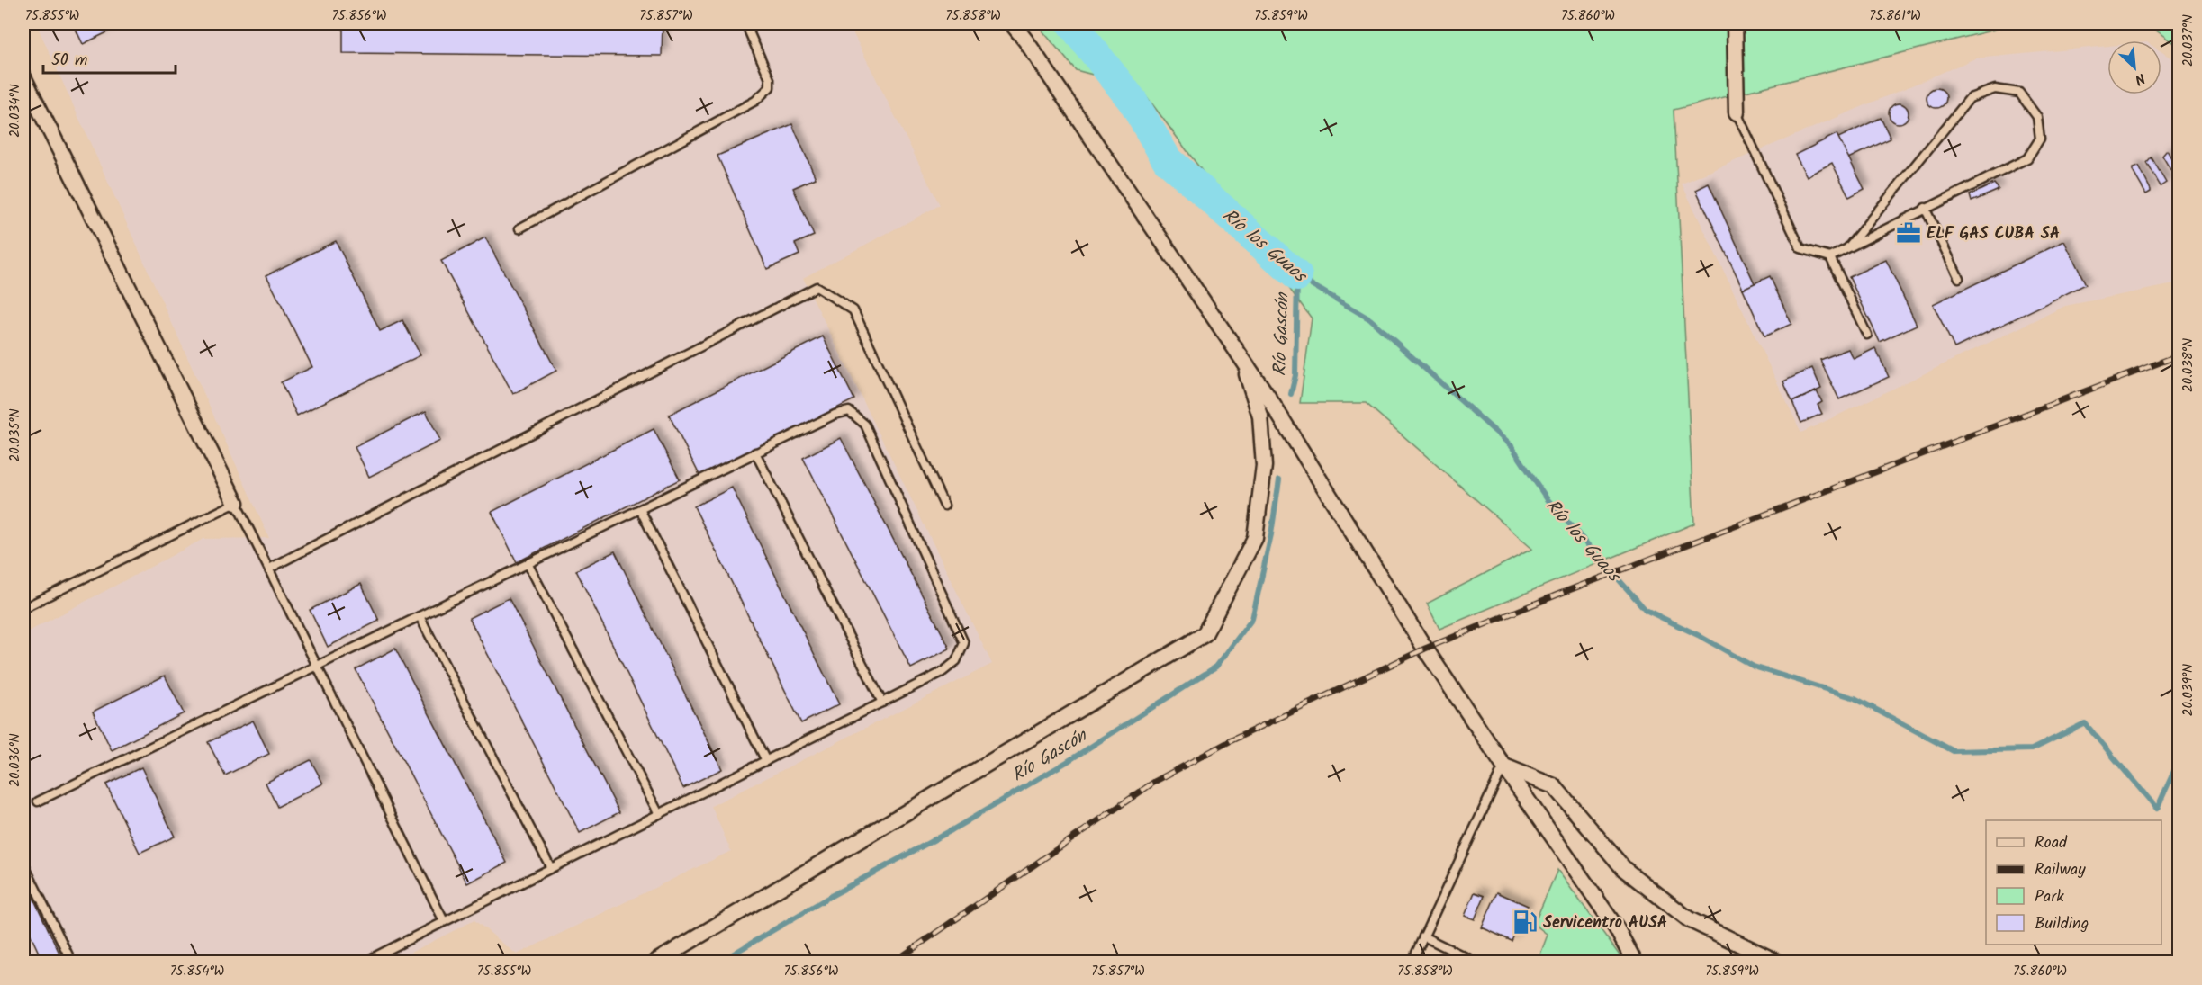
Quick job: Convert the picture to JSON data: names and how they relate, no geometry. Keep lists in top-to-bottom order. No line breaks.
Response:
{"water":["Río los Guaos","Río Gascón"],"places":{"office":["ELF GAS CUBA SA"],"fuel station":["Servicentro AUSA"]},"legend":["Road","Railway","Park","Building"],"scale_bar":"50 m","north":"bottom right","coordinates":["75.855°W","75.856°W","75.857°W","75.858°W","75.859°W","75.860°W","75.861°W","20.037°N","20.034°N","20.038°N","20.035°N","20.039°N","20.036°N","75.854°W"]}
